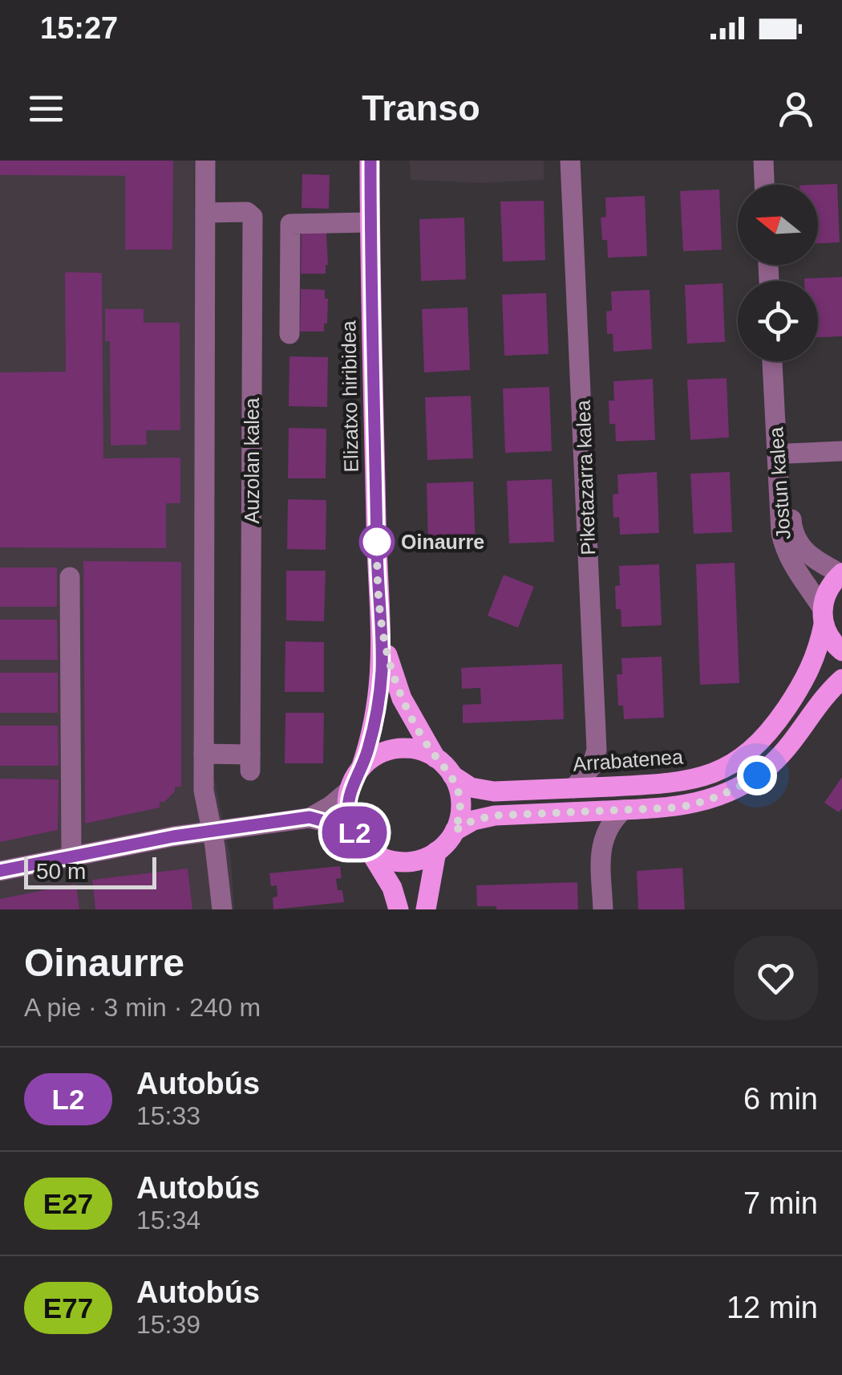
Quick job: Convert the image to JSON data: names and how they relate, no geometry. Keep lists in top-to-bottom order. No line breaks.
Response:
{"streets":{"main road":["Elizatxo hiribidea","Arrabatenea"],"street":["Auzolan kalea","Piketazarra kalea","Jostun kalea"]},"crossings":[["Elizatxo hiribidea","Arrabatenea"],["Piketazarra kalea","Arrabatenea"],["Jostun kalea","Arrabatenea"]],"places":["Oinaurre"],"lines":["bus line L2"],"scale_bar":"50 m","north":"left","page":{"status":"15:27","header":"Transo","on_map":"L2","scale":"50 m","heading":["Oinaurre","A pie · 3 min · 240 m"],"list":[{"mark":"L2","name":"Autobús","note":"15:33","value":"6 min"},{"mark":"E27","name":"Autobús","note":"15:34","value":"7 min"},{"mark":"E77","name":"Autobús","note":"15:39","value":"12 min"}]}}
